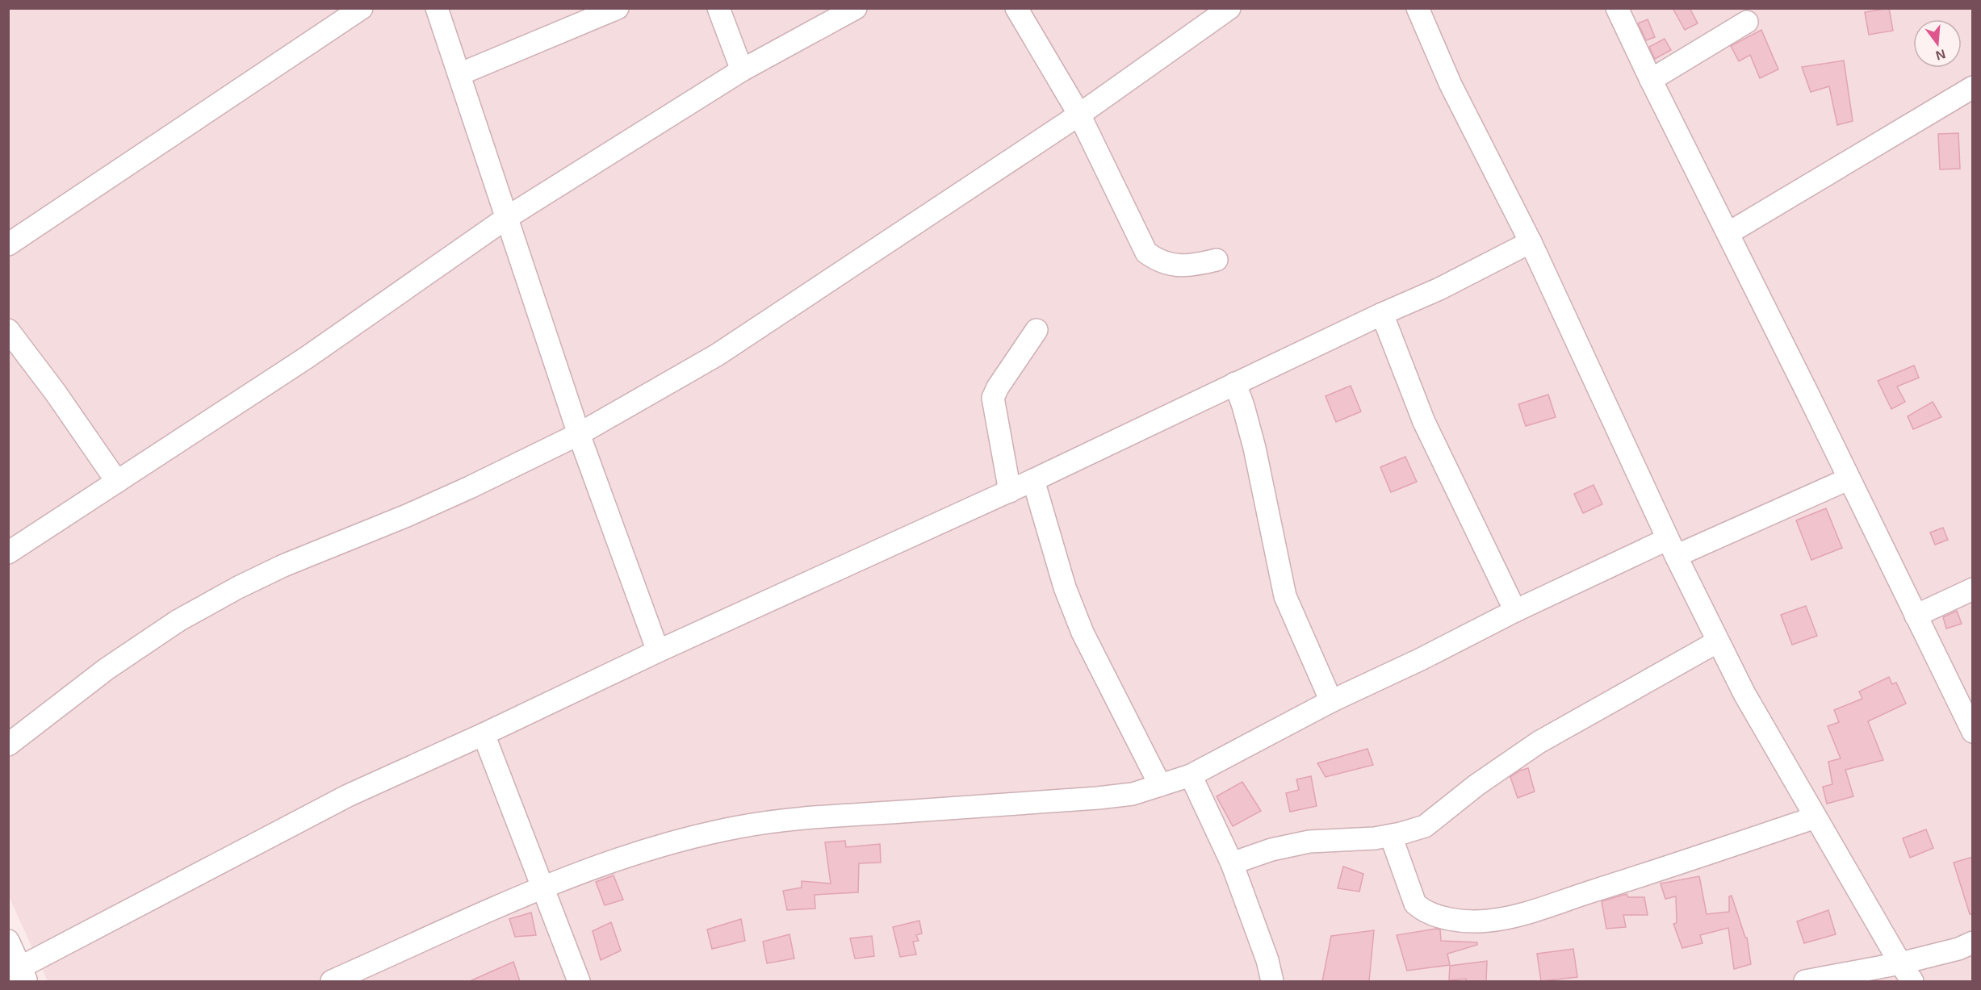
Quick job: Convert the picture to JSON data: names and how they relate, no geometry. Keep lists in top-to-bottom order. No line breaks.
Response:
{"north":"bottom"}
